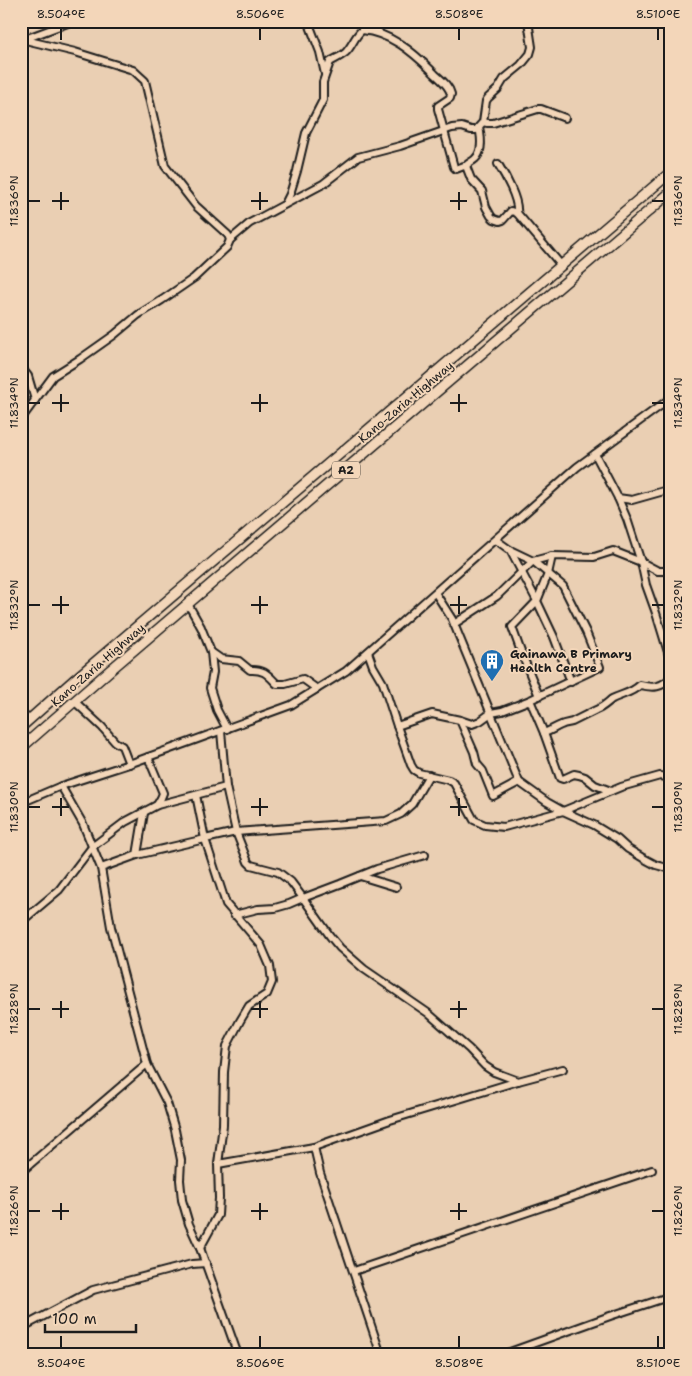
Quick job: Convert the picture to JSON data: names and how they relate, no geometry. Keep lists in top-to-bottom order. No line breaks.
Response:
{"streets":{"highway":["Kano-Zaria Highway","A2"]},"places":{"building":["Gainawa B Primary Health Centre"]},"scale_bar":"100 m","coordinates":["8.504°E","8.506°E","8.508°E","8.510°E","11.836°N","11.834°N","11.832°N","11.830°N","11.828°N","11.826°N"]}
